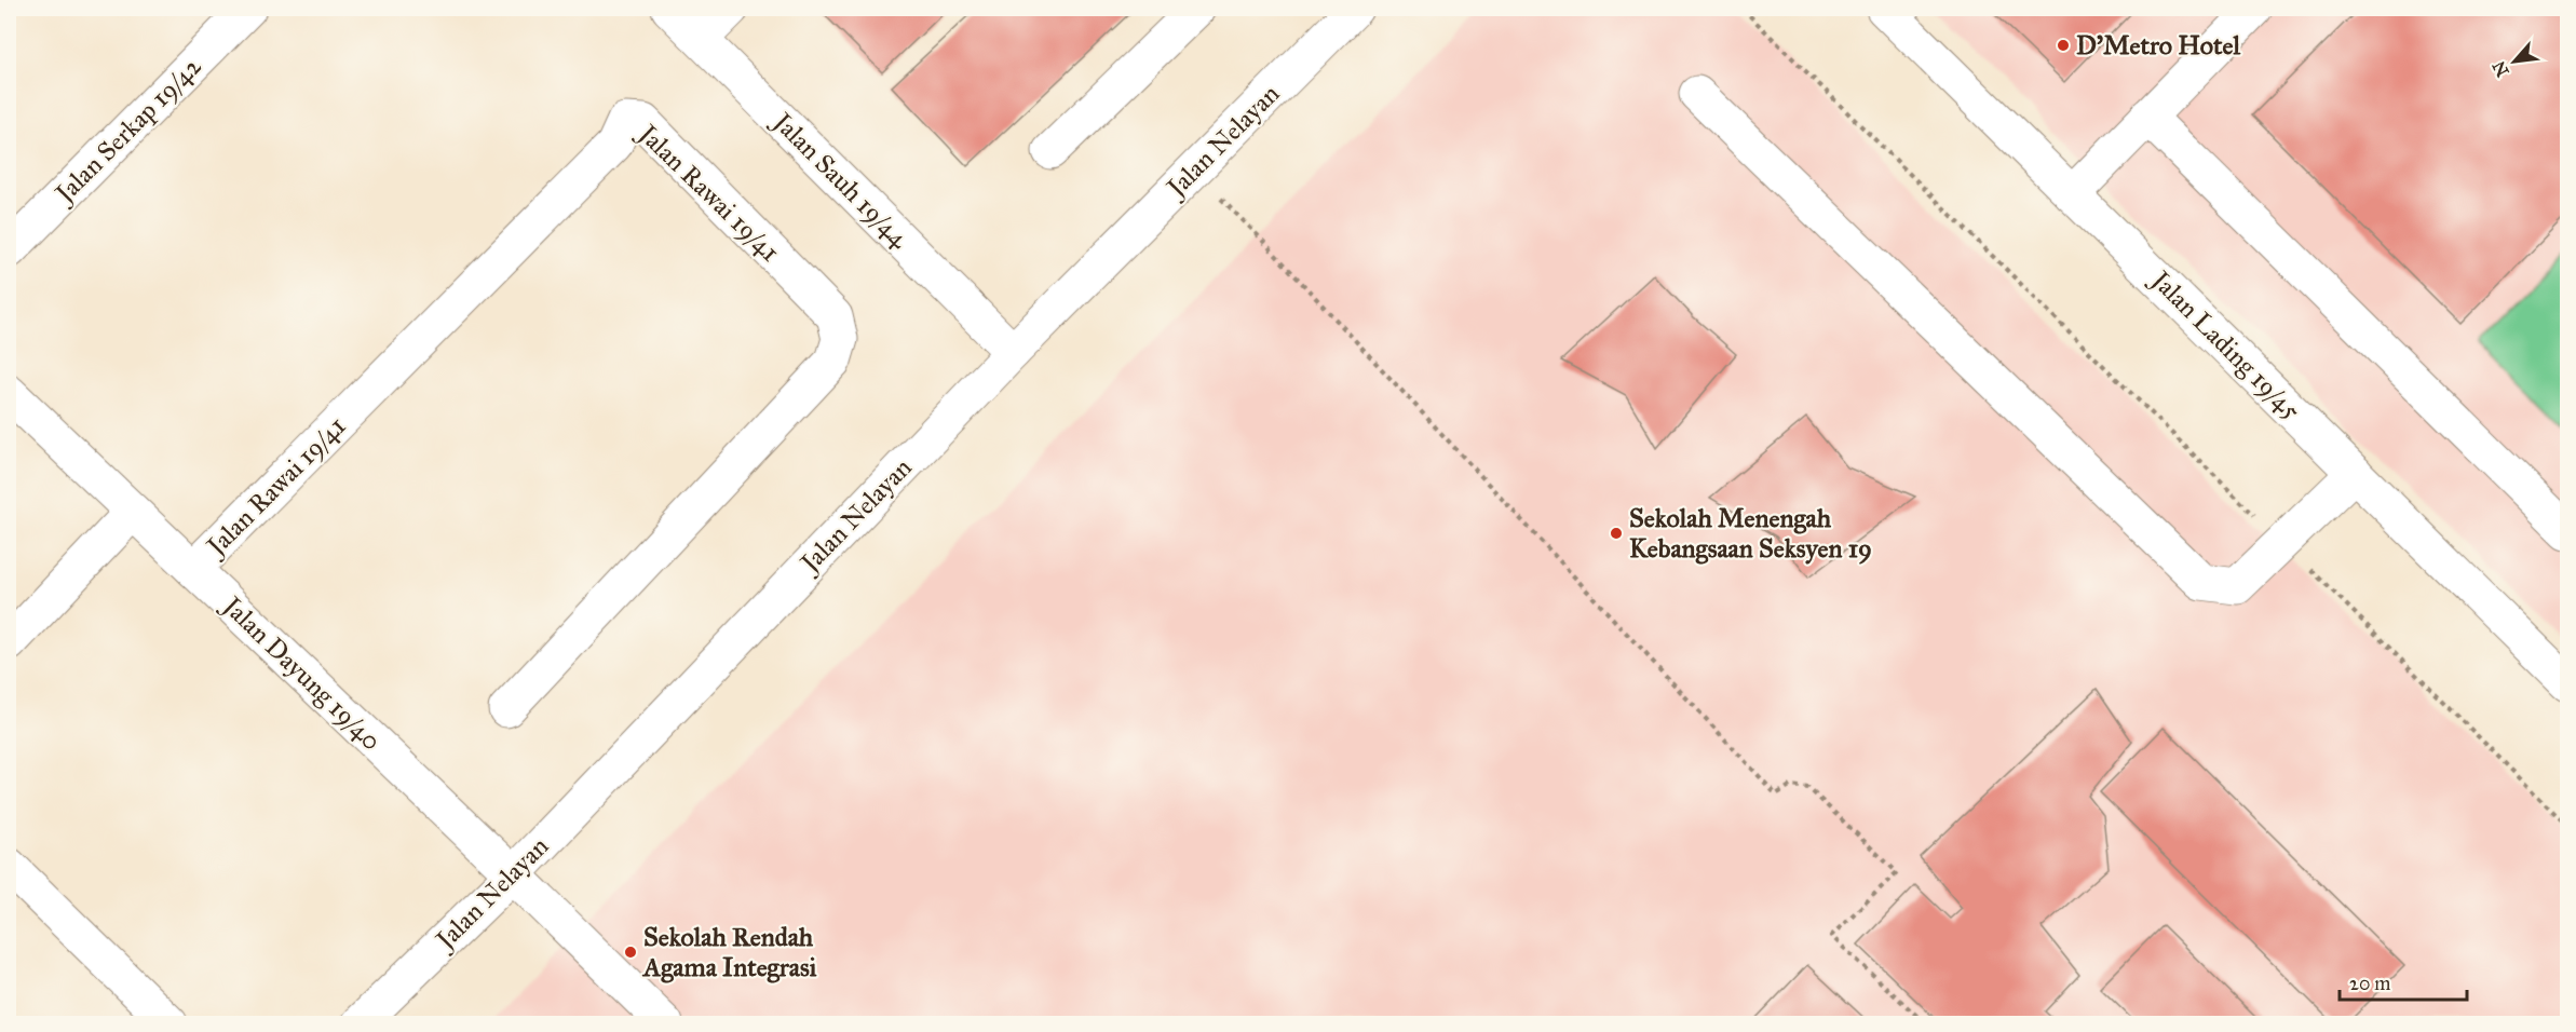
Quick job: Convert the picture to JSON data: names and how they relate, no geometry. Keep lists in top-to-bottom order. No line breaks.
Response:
{"streets":{"street":["Jalan Serkap 19/42","Jalan Nelayan","Jalan Sauh 19/44","Jalan Rawai 19/41","Jalan Lading 19/45","Jalan Dayung 19/40"]},"crossings":[["Jalan Nelayan","Jalan Sauh 19/44"],["Jalan Nelayan","Jalan Dayung 19/40"],["Jalan Rawai 19/41","Jalan Dayung 19/40"]],"places":["D'Metro Hotel","Sekolah Menengah Kebangsaan Seksyen 19","Sekolah Rendah Agama Integrasi"],"scale_bar":"20 m","north":"bottom left"}
